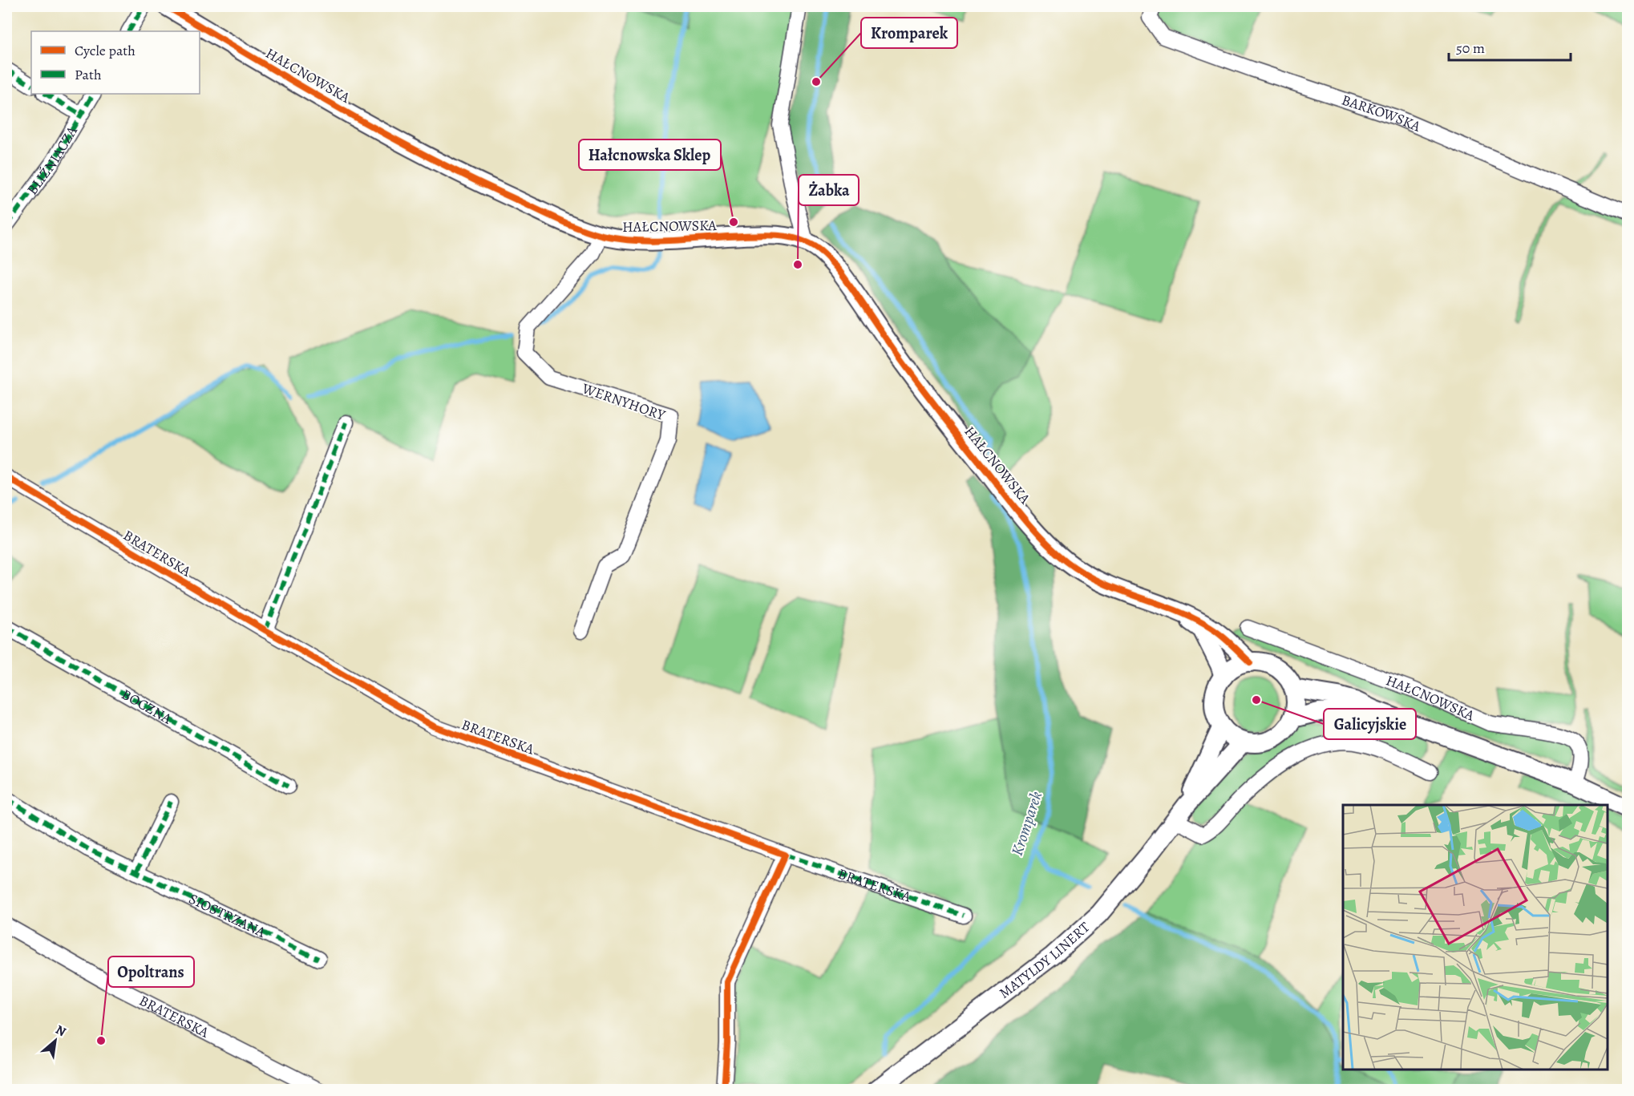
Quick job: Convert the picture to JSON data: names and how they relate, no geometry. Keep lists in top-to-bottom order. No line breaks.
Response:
{"streets":{"street":["HAŁCNOWSKA","BARKOWSKA","BLIŹNIACZA","WERNYHORY","BRATERSKA","BOCZNA","SIOSTRZANA","MATYLDY LINERT"]},"crossings":[["HAŁCNOWSKA","WERNYHORY"],["HAŁCNOWSKA","MATYLDY LINERT"]],"water":["Kromparek"],"places":["Kromparek","Hałcnowska Sklep","Żabka","Galicyjskie","Opoltrans"],"legend":["Cycle path","Path"],"scale_bar":"50 m","north":"top right"}
